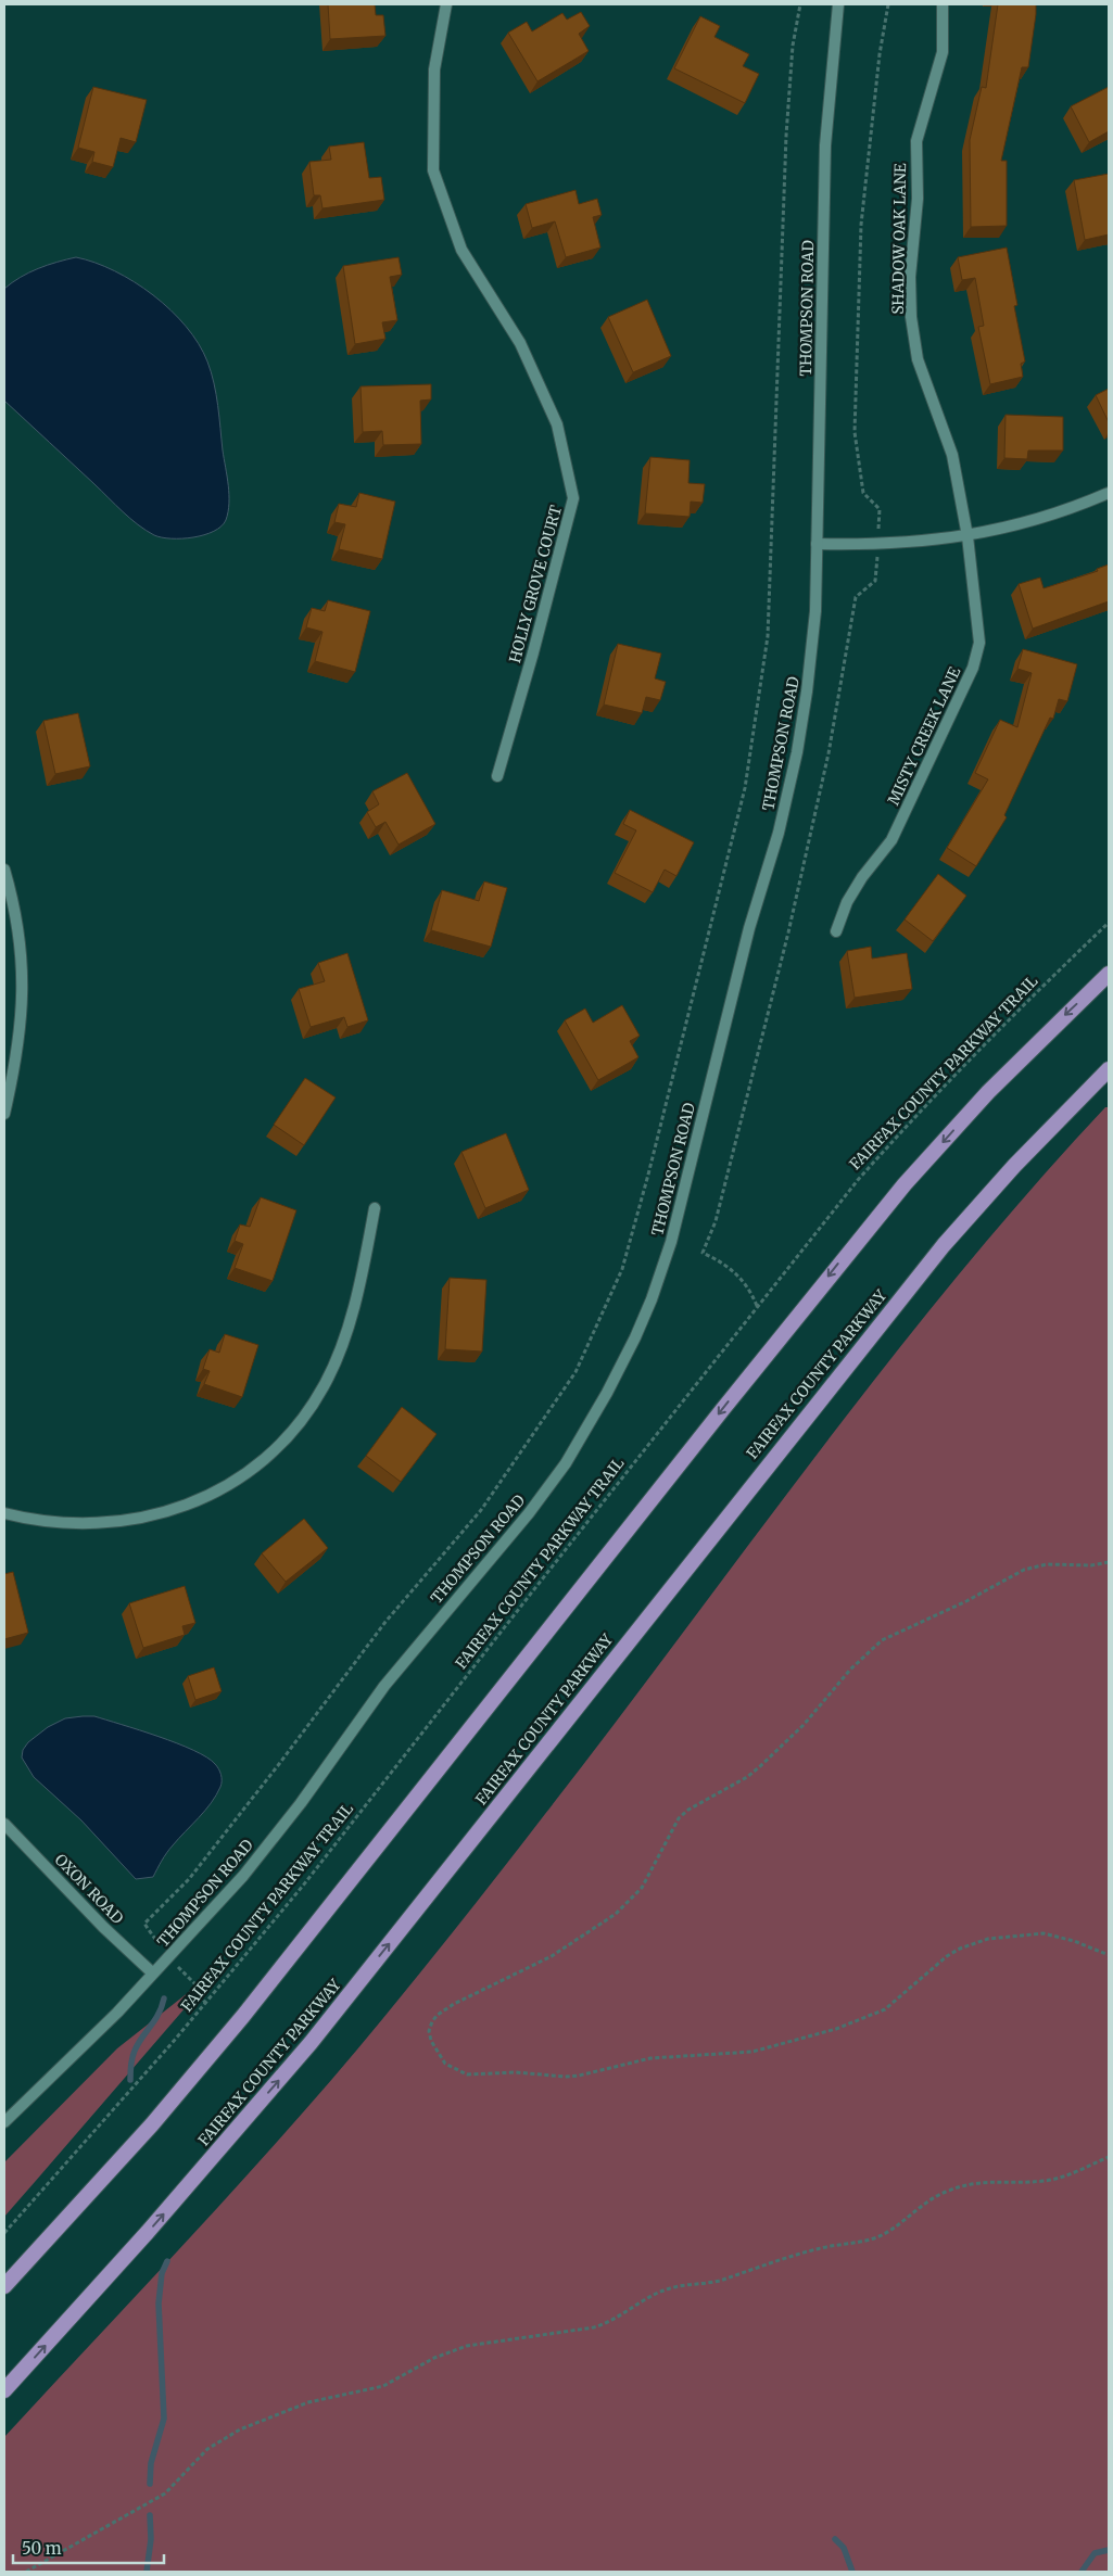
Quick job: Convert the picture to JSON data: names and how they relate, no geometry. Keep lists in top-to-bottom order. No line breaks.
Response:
{"streets":{"highway":["FAIRFAX COUNTY PARKWAY"],"street":["SHADOW OAK LANE","THOMPSON ROAD","HOLLY GROVE COURT","MISTY CREEK LANE","OXON ROAD"],"path":["FAIRFAX COUNTY PARKWAY TRAIL"]},"crossings":[["SHADOW OAK LANE","MISTY CREEK LANE"],["THOMPSON ROAD","OXON ROAD"]],"scale_bar":"50 m"}
